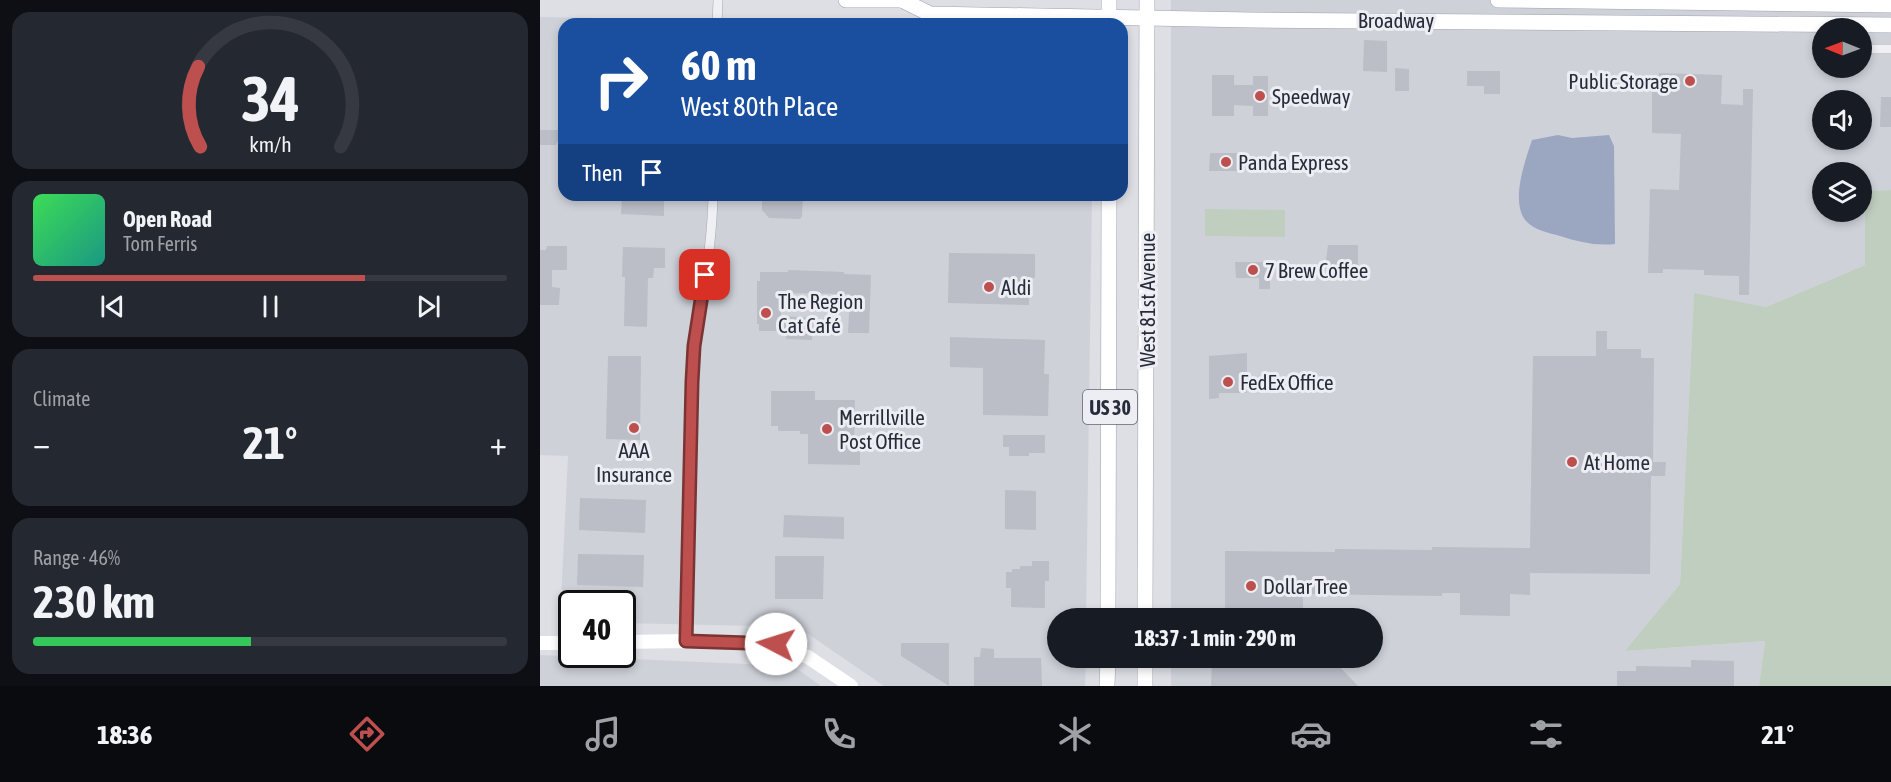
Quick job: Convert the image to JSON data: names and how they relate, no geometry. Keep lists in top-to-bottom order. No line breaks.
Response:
{"streets":{"main road":["Broadway","West 81st Avenue","US 30"]},"crossings":[["Broadway","West 81st Avenue"],["Broadway","US 30"],["West 81st Avenue","US 30"]],"places":["Public Storage","Speedway","Panda Express","7 Brew Coffee","Aldi","The Region Cat Café","FedEx Office","AAA Insurance","Merrillville Post Office","At Home","Dollar Tree"],"north":"left","page":{"turn":["60 m","West 80th Place"],"then":"Then","song":["Open Road","Tom Ferris"],"tile":["Climate",["Range · 46%","230 km"]],"heat":["−","21°","+"],"limit":"40","trip":"18:37 · 1 min · 290 m","tabs":["18:36","21°"],"gauge":["34","km/h"]}}
